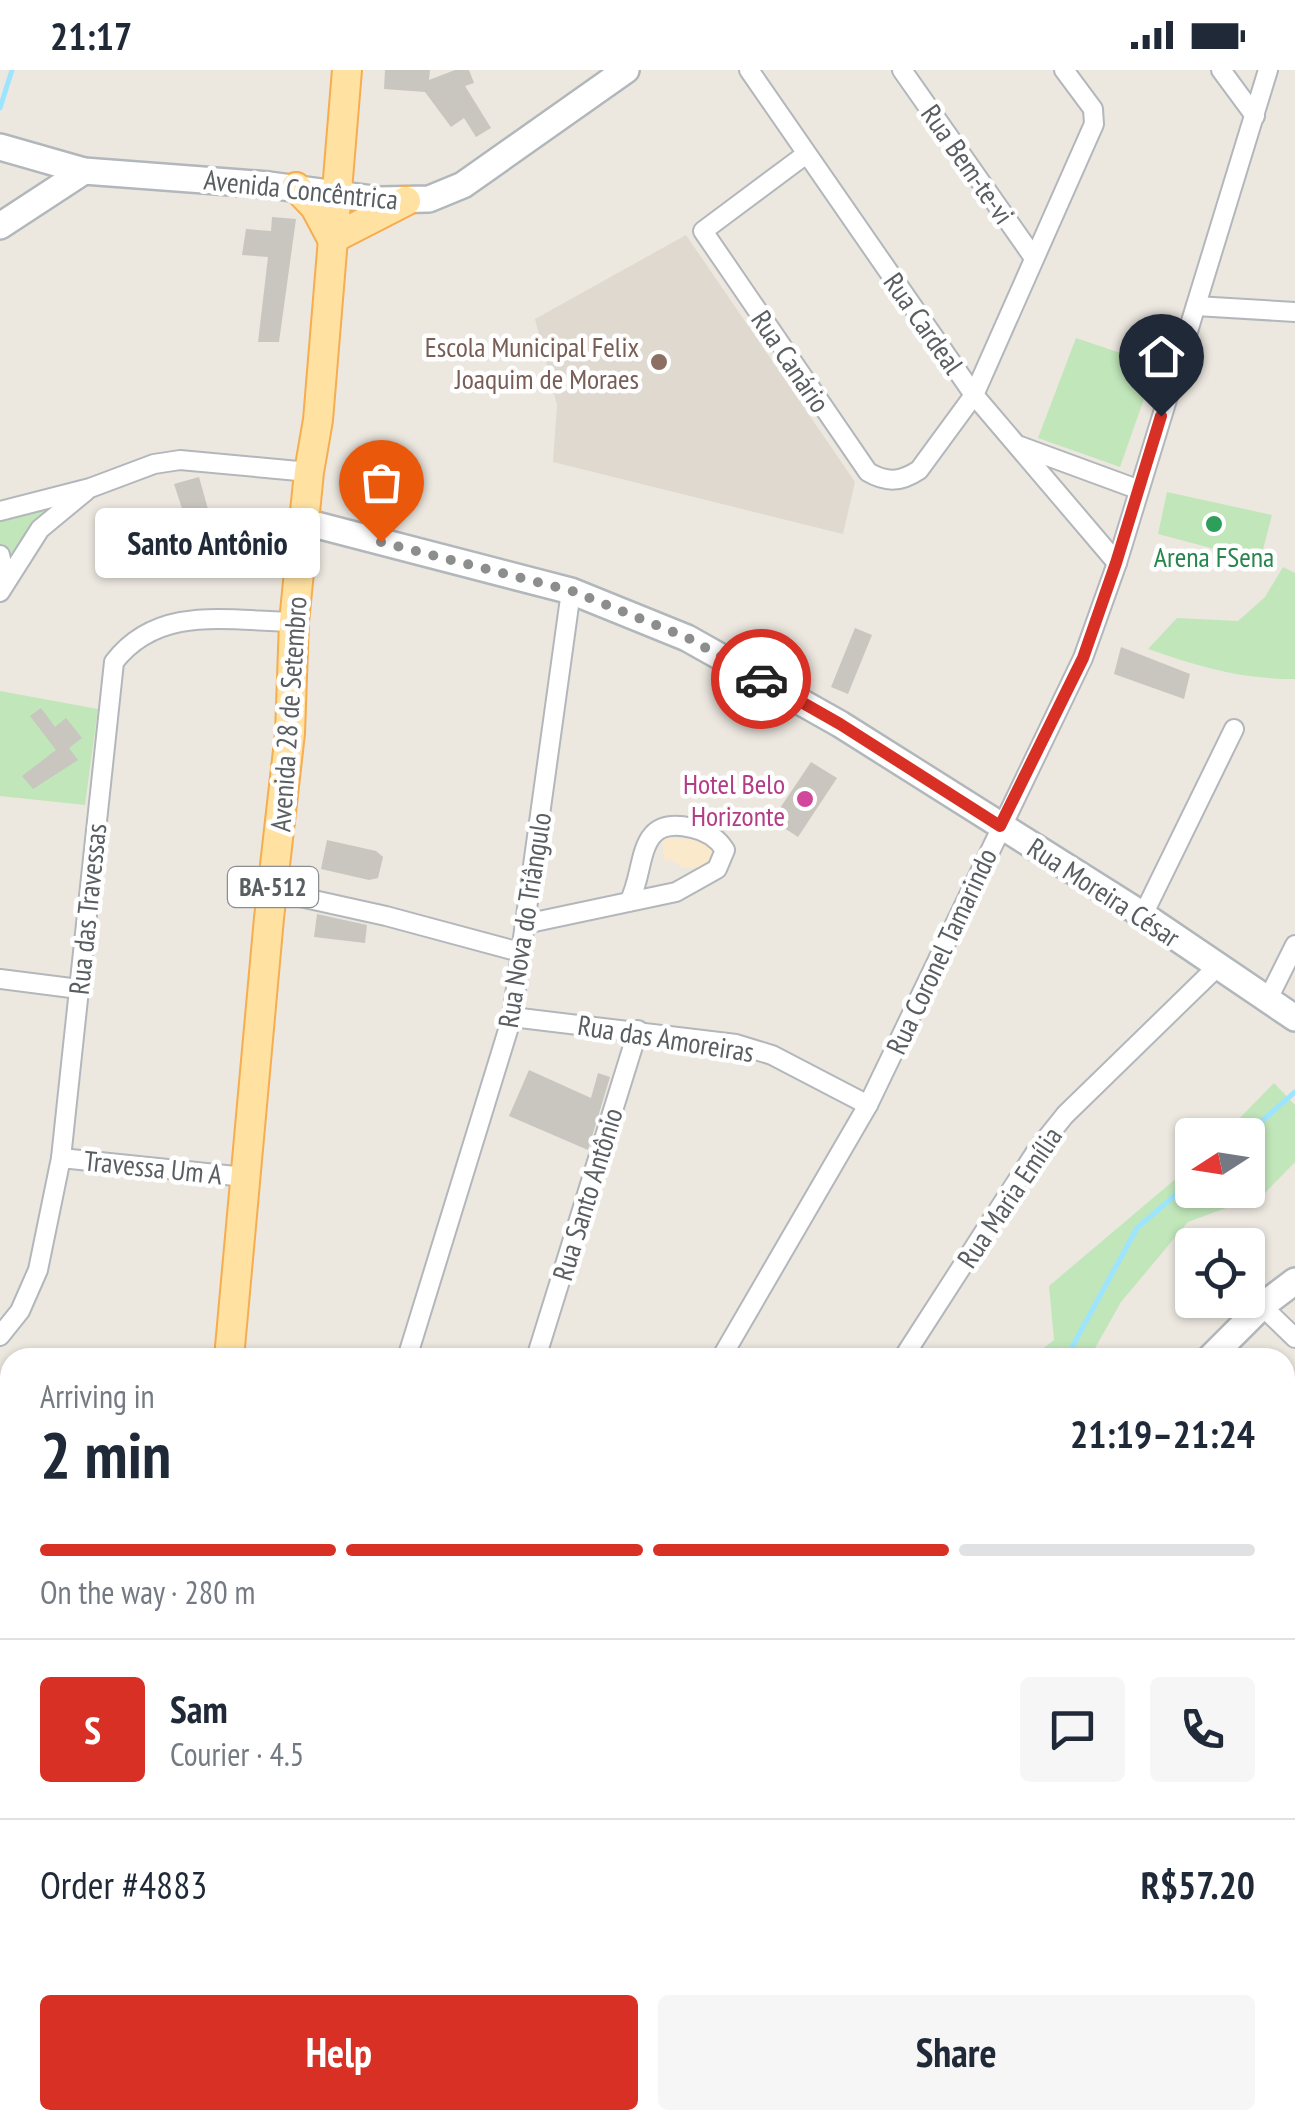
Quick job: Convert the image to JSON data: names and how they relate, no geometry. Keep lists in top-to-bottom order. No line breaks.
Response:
{"streets":{"main road":["Avenida 28 de Setembro","BA-512"],"street":["Rua Bem-te-vi","Avenida Concêntrica","Rua Cardeal","Rua Canário","Rua Moreira César","Rua das Travessas","Rua Nova do Triângulo","Rua Coronel Tamarindo","Rua das Amoreiras","Travessa Um A","Rua Santo Antônio","Rua Maria Emília"]},"crossings":[["Avenida Concêntrica","Avenida 28 de Setembro"],["Rua Cardeal","Rua Canário"],["Rua Cardeal","Rua Coronel Tamarindo"],["Avenida 28 de Setembro","Rua Moreira César"],["Avenida 28 de Setembro","Rua das Travessas"],["Avenida 28 de Setembro","Travessa Um A"],["Rua Moreira César","Rua Nova do Triângulo"],["Rua Moreira César","Rua Coronel Tamarindo"],["Rua Moreira César","Rua Maria Emília"],["Rua das Travessas","Travessa Um A"],["Rua Nova do Triângulo","Rua das Amoreiras"],["Rua Coronel Tamarindo","Rua das Amoreiras"],["Rua das Amoreiras","Rua Santo Antônio"]],"places":["Escola Municipal Felix Joaquim de Moraes","Arena FSena","Santo Antônio","Hotel Belo Horizonte"],"north":"left","page":{"status":"21:17","bubble":"Santo Antônio","heading":["2 min","Arriving in","21:19–21:24"],"panel":["Sam","Courier · 4.5","Order #4883","R$57.20"],"bar":"On the way · 280 m","round":"S","buttons":["Help","Share"]}}
